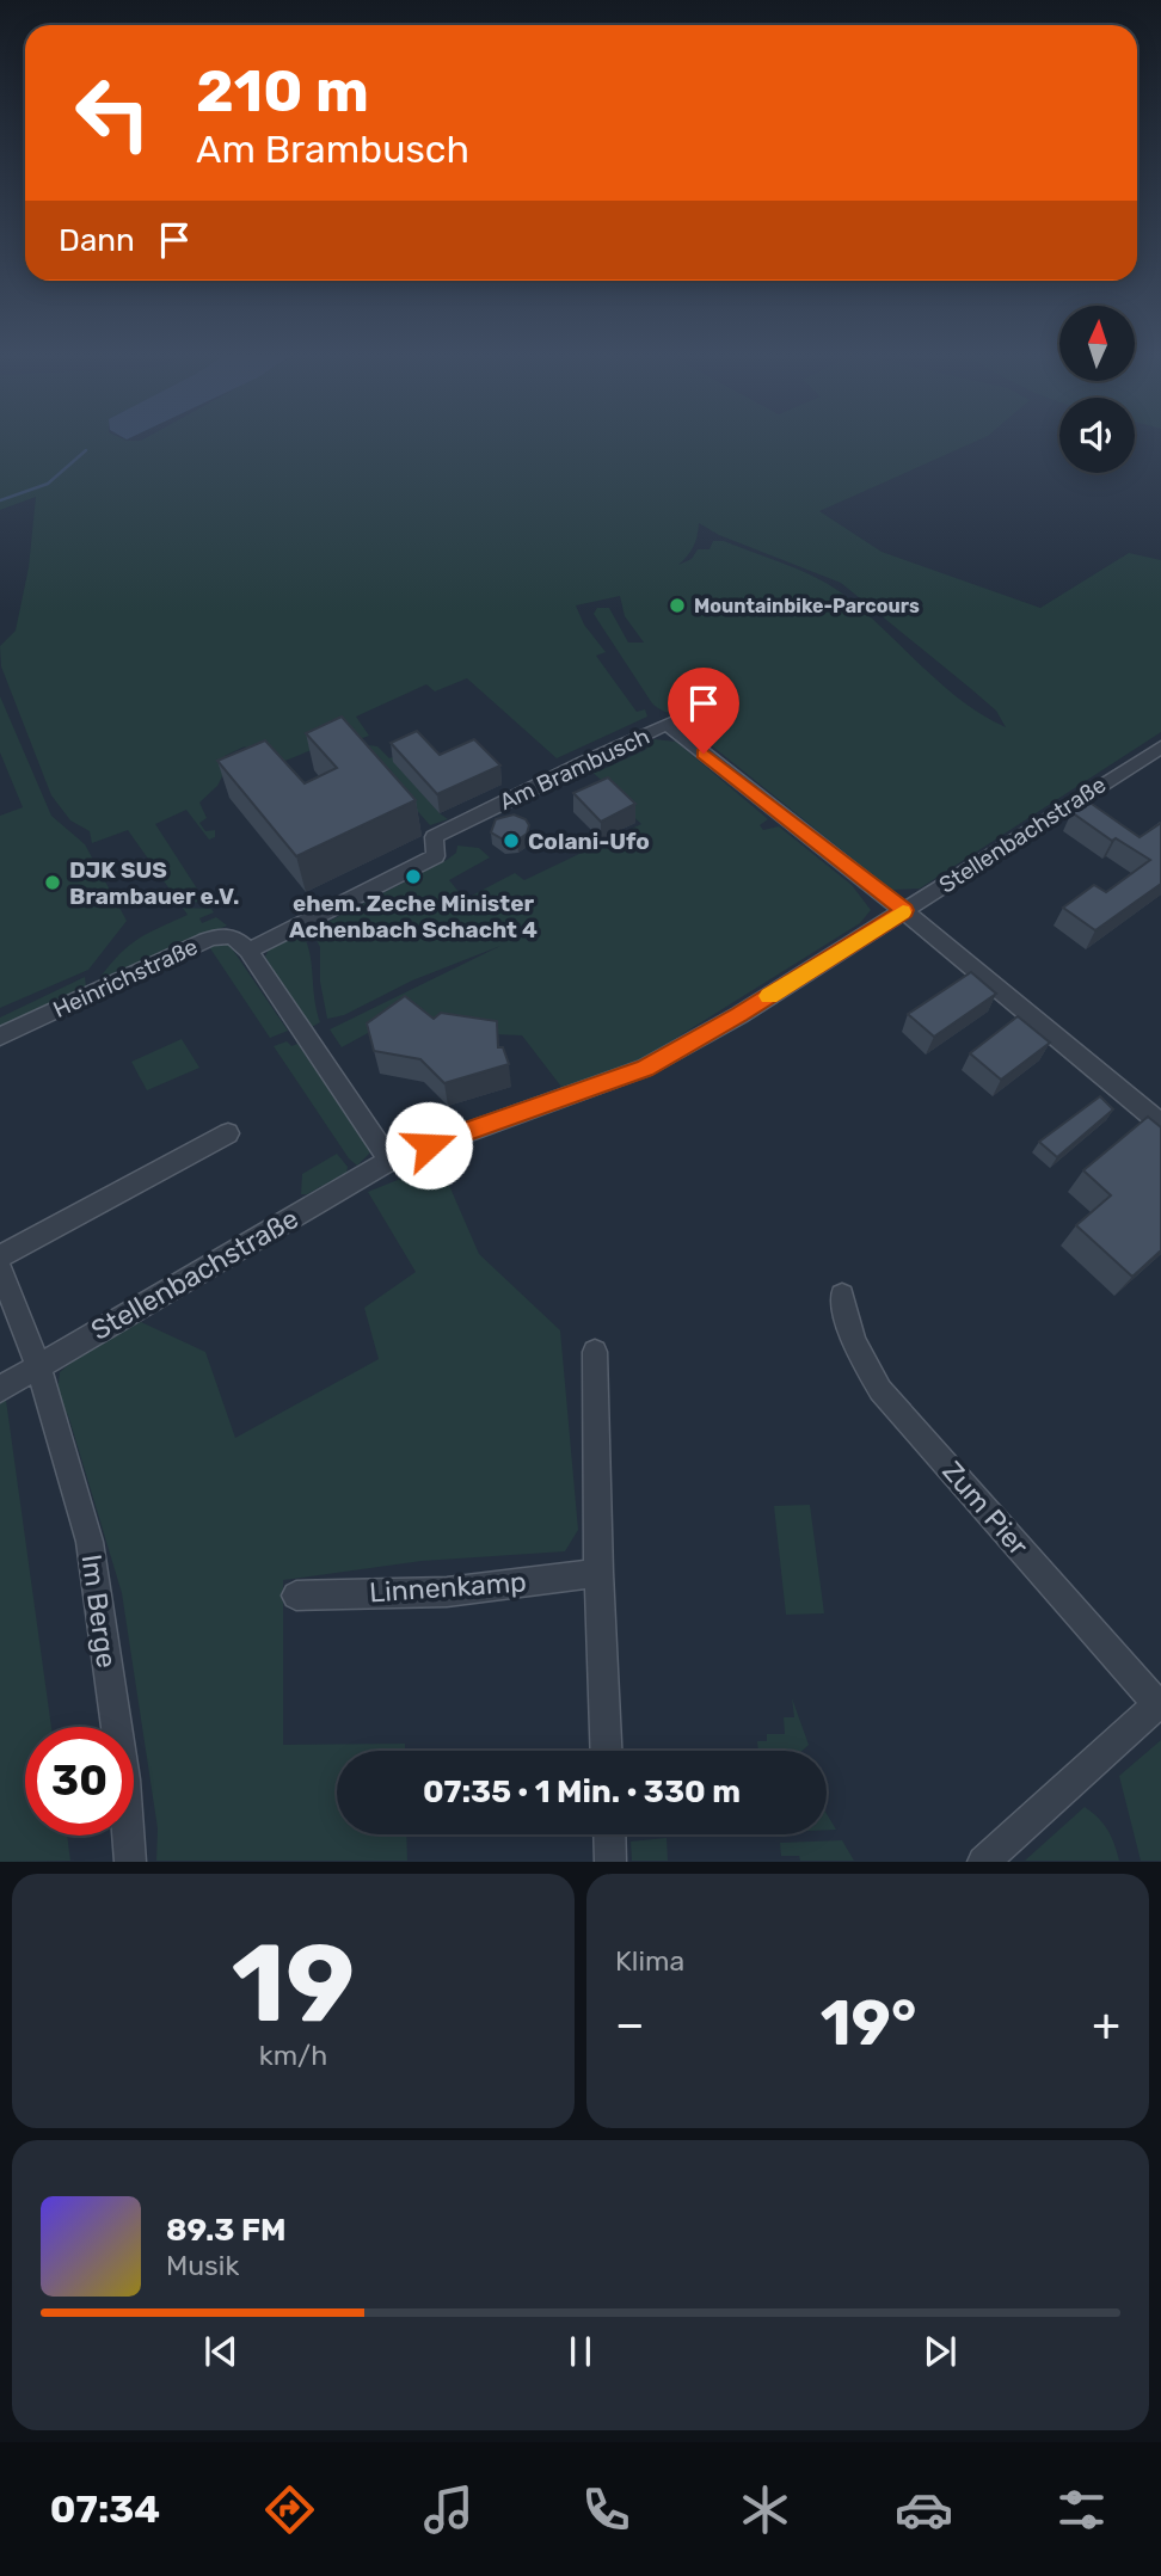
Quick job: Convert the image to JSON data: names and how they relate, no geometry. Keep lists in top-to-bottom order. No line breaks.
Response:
{"streets":{"street":["Am Brambusch","Stellenbachstraße","Heinrichstraße","Zum Pier","Linnenkamp","Im Berge"]},"crossings":[["Am Brambusch","Stellenbachstraße"],["Am Brambusch","Heinrichstraße"],["Stellenbachstraße","Im Berge"]],"places":["Mountainbike-Parcours","Colani-Ufo","ehem. Zeche Minister Achenbach Schacht 4","DJK SUS Brambauer e.V."],"north":"top","page":{"turn":["210 m","Am Brambusch"],"then":"Dann","limit":"30","trip":"07:35 · 1 Min. · 330 m","tile":[["19","km/h"],"Klima"],"heat":["−","19°","+"],"song":["89.3 FM","Musik"],"tabs":"07:34"}}
